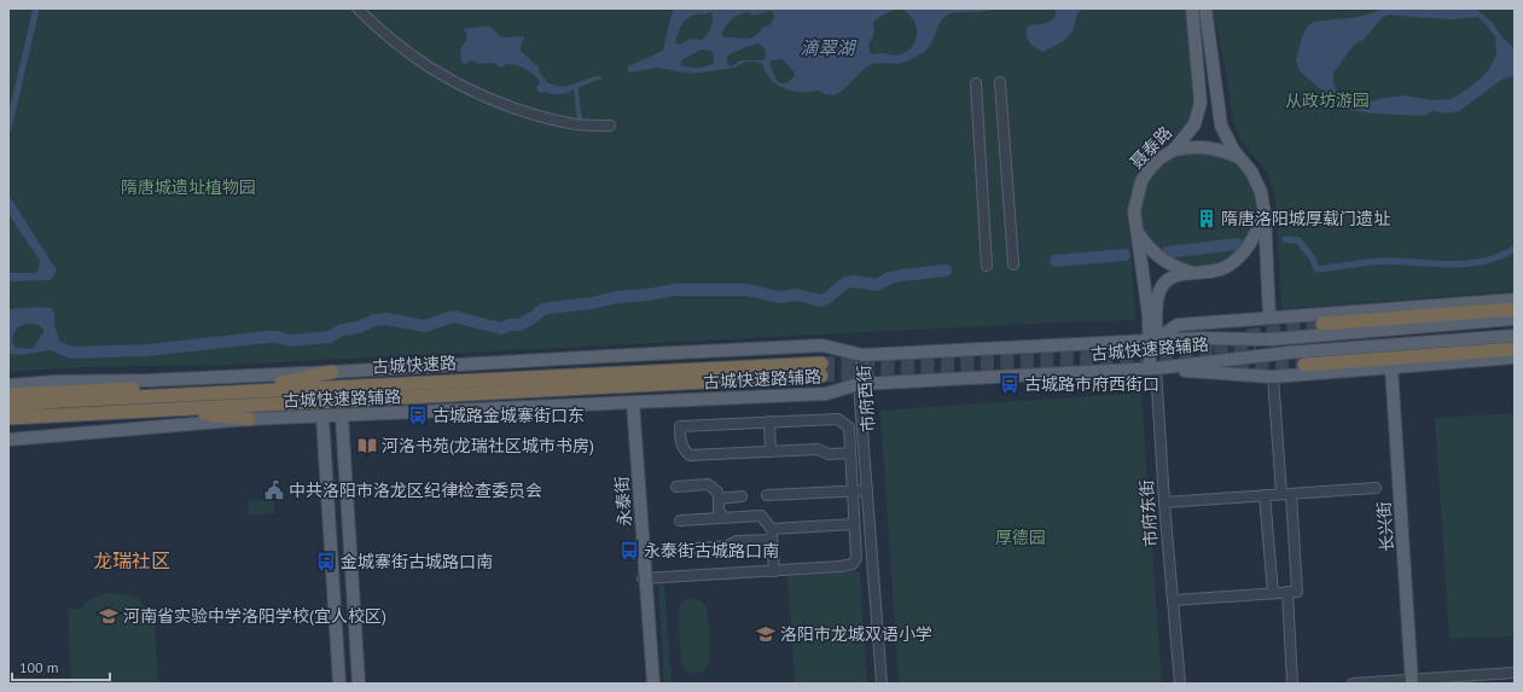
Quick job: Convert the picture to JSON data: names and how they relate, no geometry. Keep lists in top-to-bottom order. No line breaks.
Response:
{"streets":{"highway":["古城快速路"],"main road":["聂泰路","古城快速路辅路","永泰街","市府东街","长兴街"],"street":["市府西街"]},"crossings":[["聂泰路","古城快速路辅路"],["聂泰路","市府东街"],["古城快速路辅路","市府西街"],["古城快速路辅路","永泰街"],["古城快速路辅路","市府东街"]],"districts":["龙瑞社区"],"water":["滴翠湖"],"parks":["从政坊游园","隋唐城遗址植物园","厚德园"],"places":{"building":["隋唐洛阳城厚载门遗址"],"bus stop":["古城路市府西街口","古城路金城寨街口东","永泰街古城路口南","金城寨街古城路口南"],"library":["河洛书苑(龙瑞社区城市书房)"],"public building":["中共洛阳市洛龙区纪律检查委员会"],"school or university":["河南省实验中学洛阳学校(宜人校区)","洛阳市龙城双语小学"]},"scale_bar":"100 m"}
